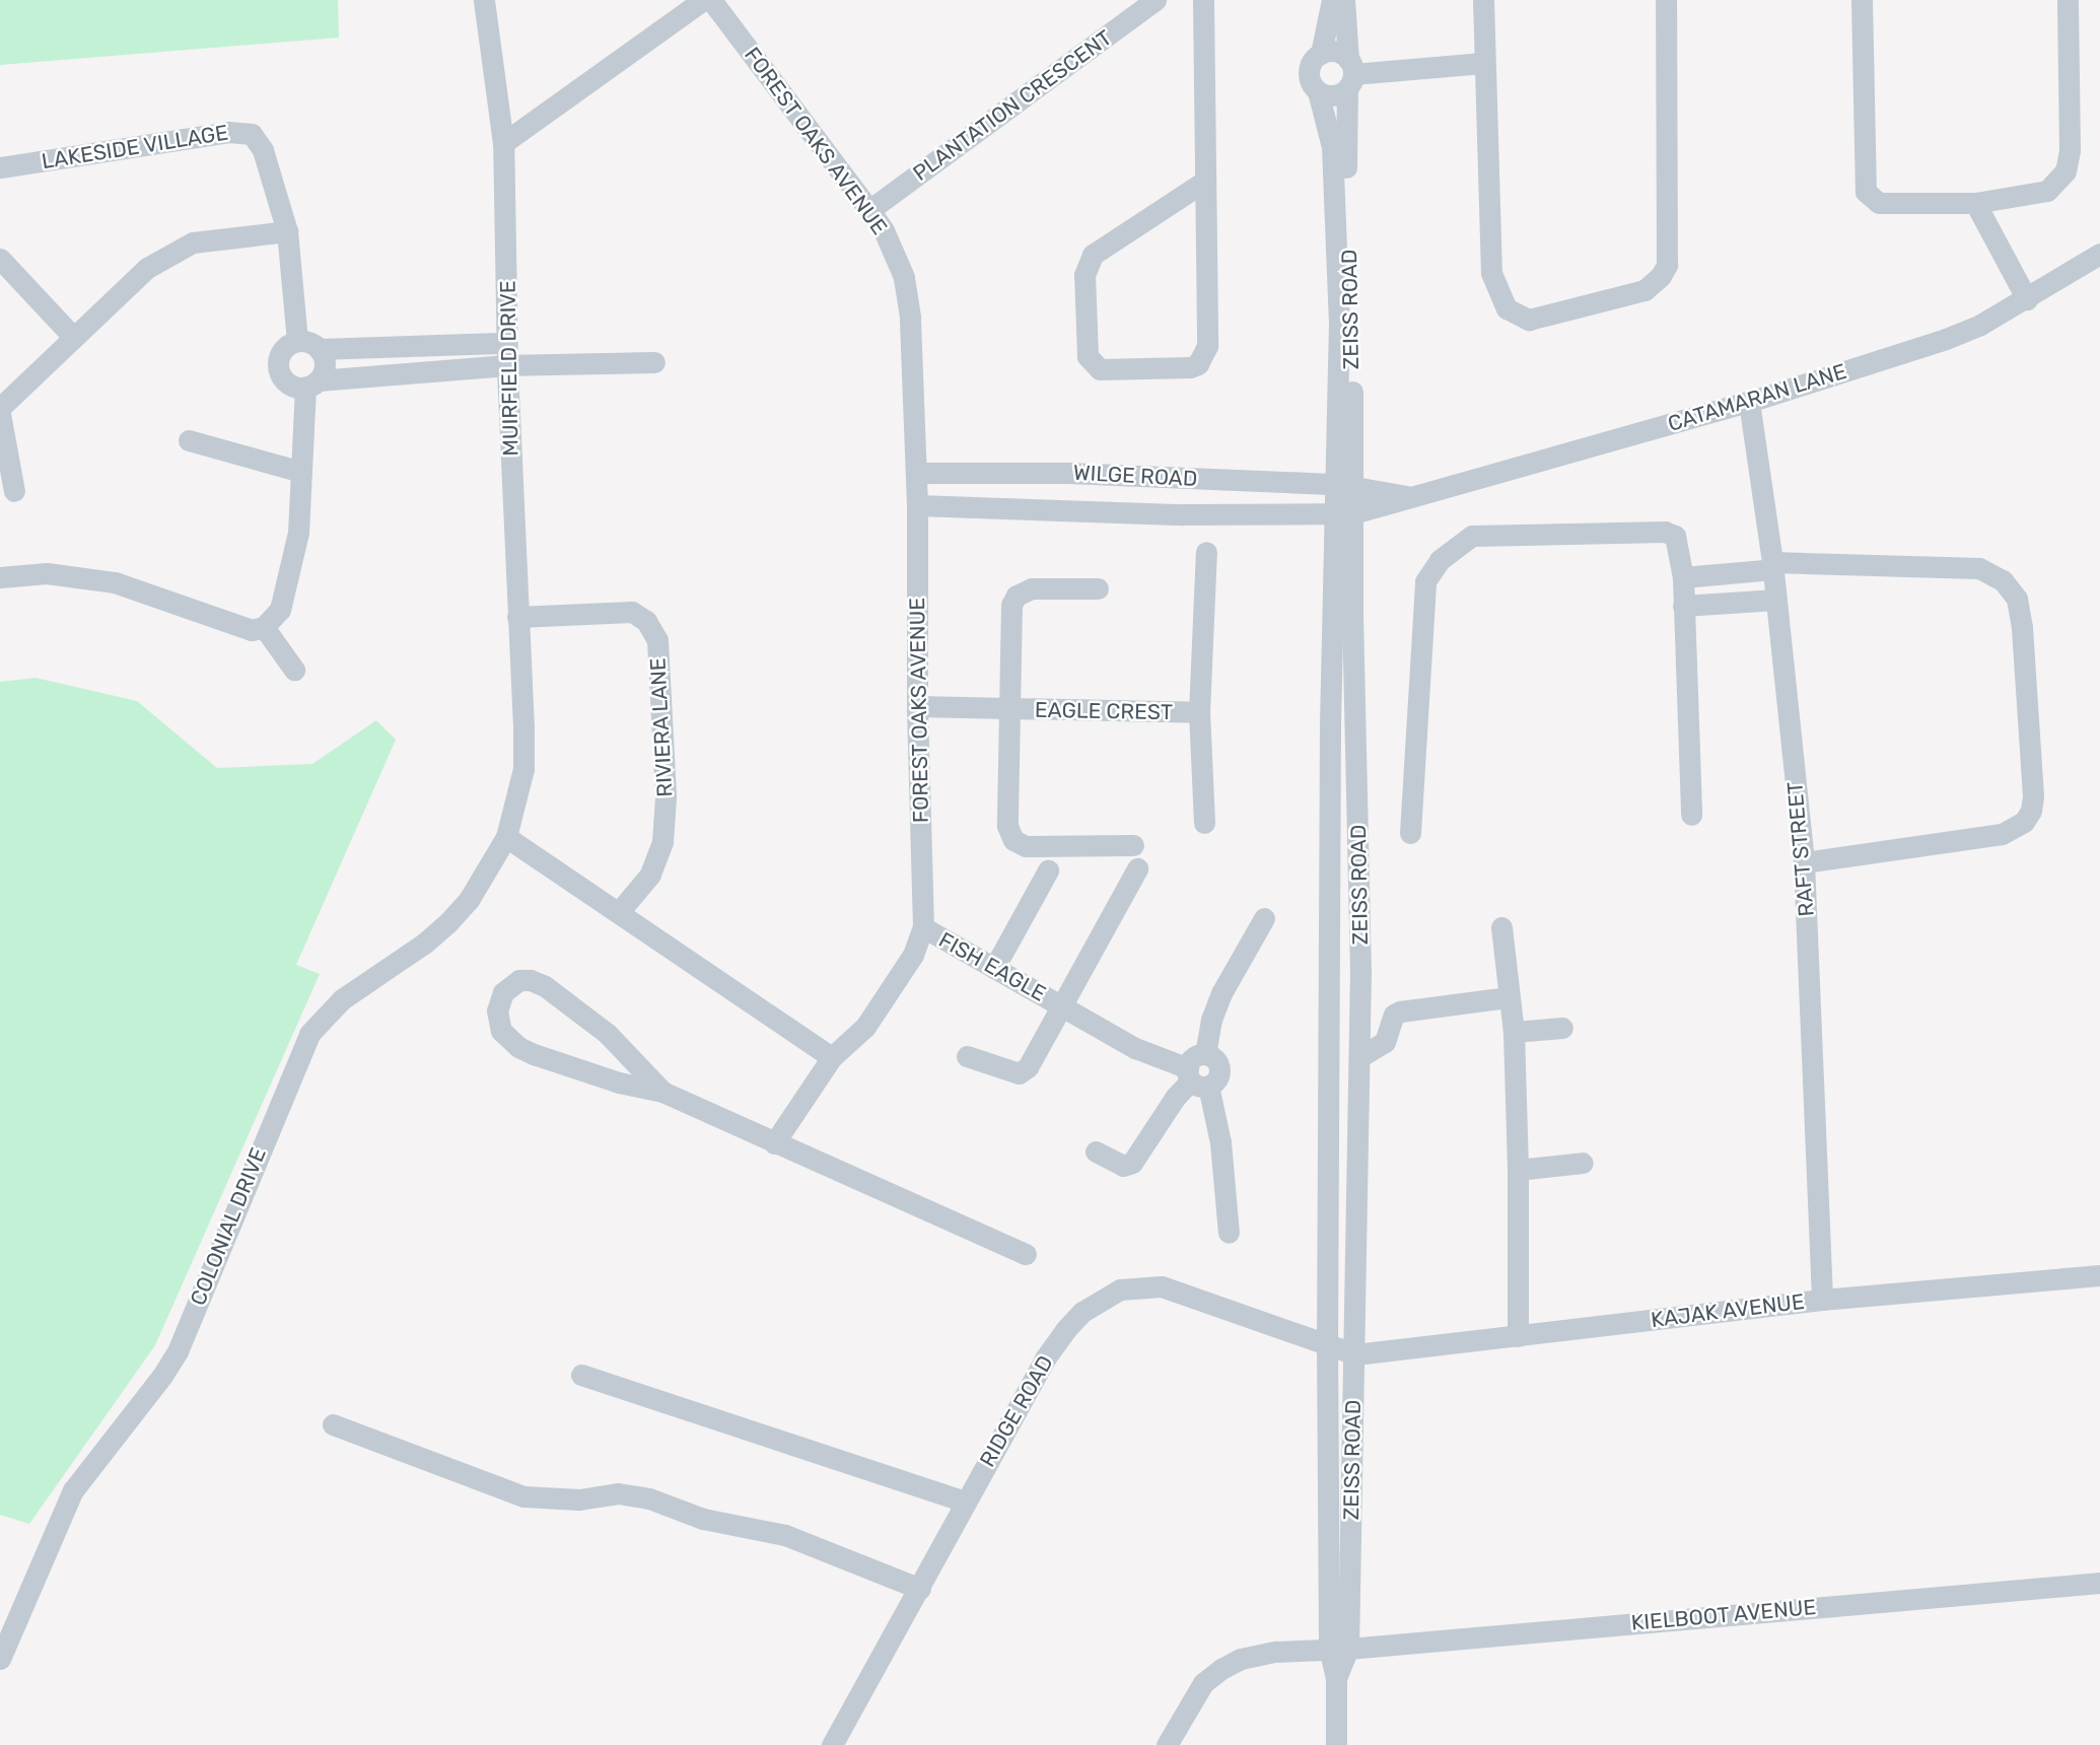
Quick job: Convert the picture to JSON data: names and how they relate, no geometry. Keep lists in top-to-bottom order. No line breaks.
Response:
{"streets":{"street":["PLANTATION CRESCENT","FOREST OAKS AVENUE","LAKESIDE VILLAGE","ZEISS ROAD","MUIRFIELD DRIVE","CATAMARAN LANE","WILGE ROAD","EAGLE CREST","RIVIERA LANE","RAFT STREET","FISH EAGLE","COLONIAL DRIVE","KAJAK AVENUE","RIDGE ROAD","KIELBOOT AVENUE"]},"crossings":[["PLANTATION CRESCENT","FOREST OAKS AVENUE"],["FOREST OAKS AVENUE","WILGE ROAD"],["FOREST OAKS AVENUE","EAGLE CREST"],["FOREST OAKS AVENUE","FISH EAGLE"],["ZEISS ROAD","CATAMARAN LANE"],["ZEISS ROAD","WILGE ROAD"],["ZEISS ROAD","KAJAK AVENUE"],["ZEISS ROAD","RIDGE ROAD"],["ZEISS ROAD","KIELBOOT AVENUE"],["MUIRFIELD DRIVE","RIVIERA LANE"],["MUIRFIELD DRIVE","COLONIAL DRIVE"],["CATAMARAN LANE","WILGE ROAD"],["CATAMARAN LANE","RAFT STREET"],["RAFT STREET","KAJAK AVENUE"],["KAJAK AVENUE","RIDGE ROAD"]]}
